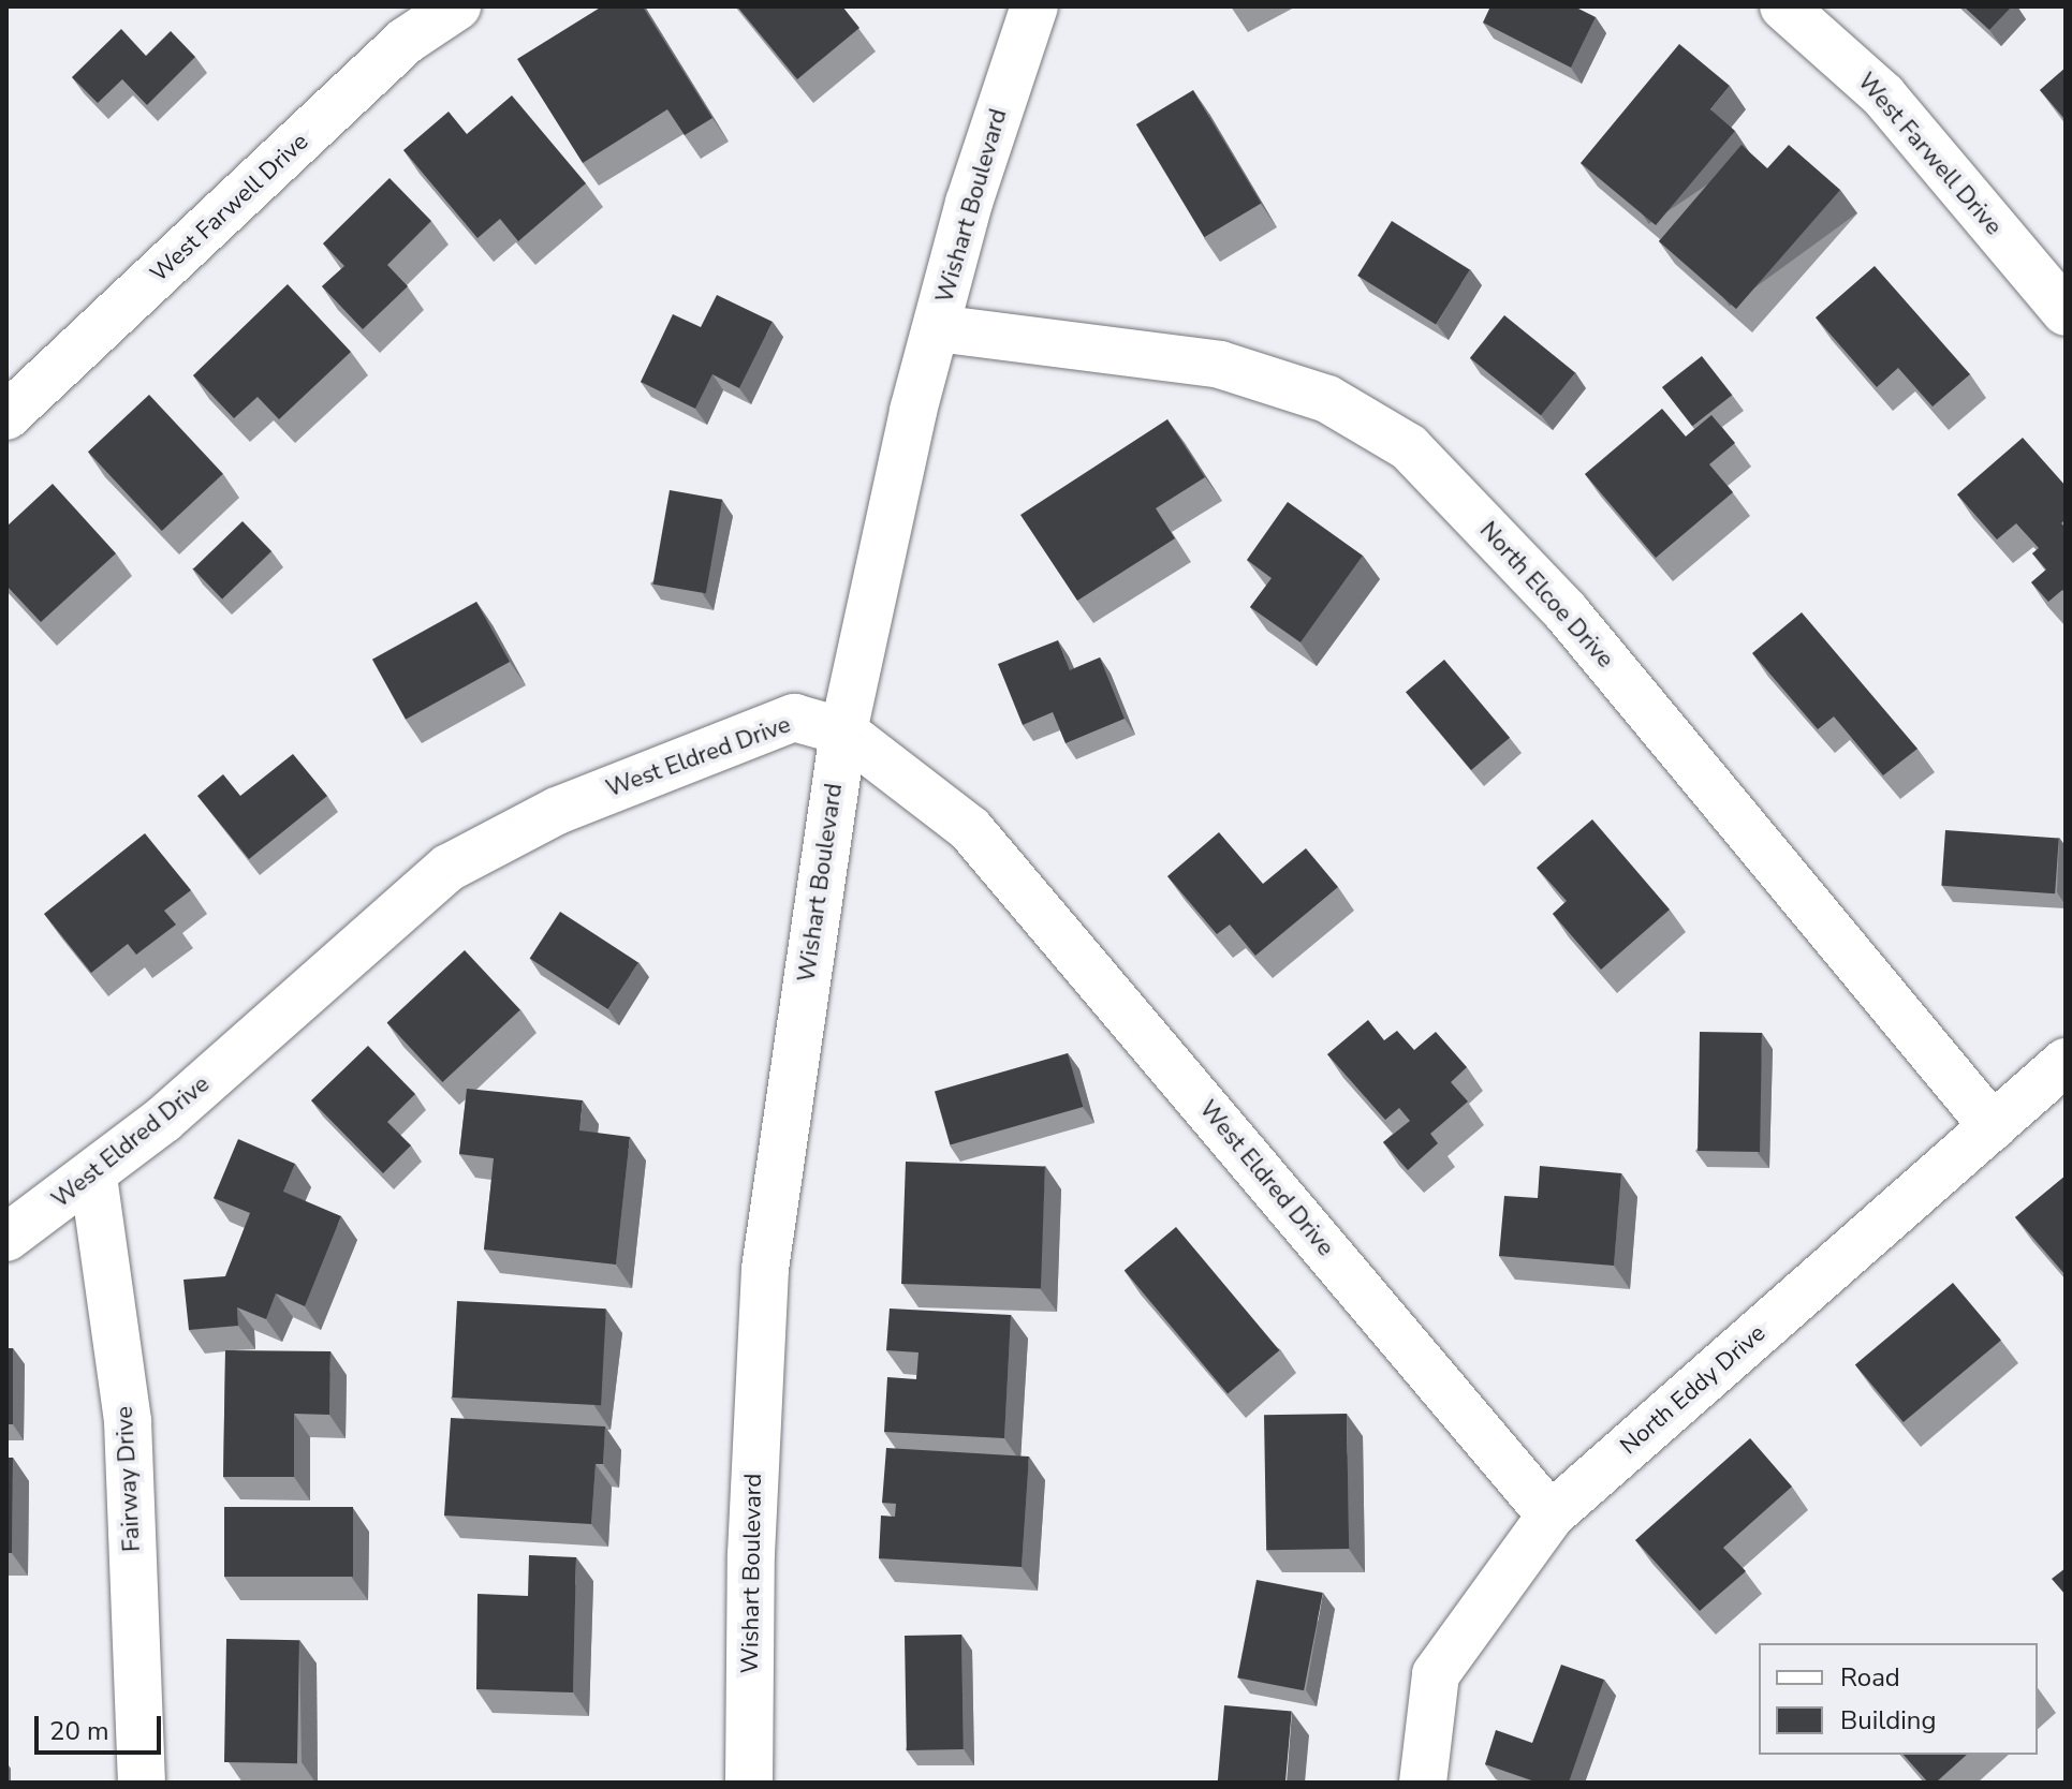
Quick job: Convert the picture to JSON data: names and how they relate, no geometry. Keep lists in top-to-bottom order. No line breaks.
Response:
{"streets":{"street":["West Farwell Drive","Wishart Boulevard","North Elcoe Drive","West Eldred Drive","North Eddy Drive","Fairway Drive"]},"crossings":[["Wishart Boulevard","North Elcoe Drive"],["Wishart Boulevard","West Eldred Drive"],["North Elcoe Drive","North Eddy Drive"],["West Eldred Drive","North Eddy Drive"],["West Eldred Drive","Fairway Drive"]],"legend":["Road","Building"],"scale_bar":"20 m"}
